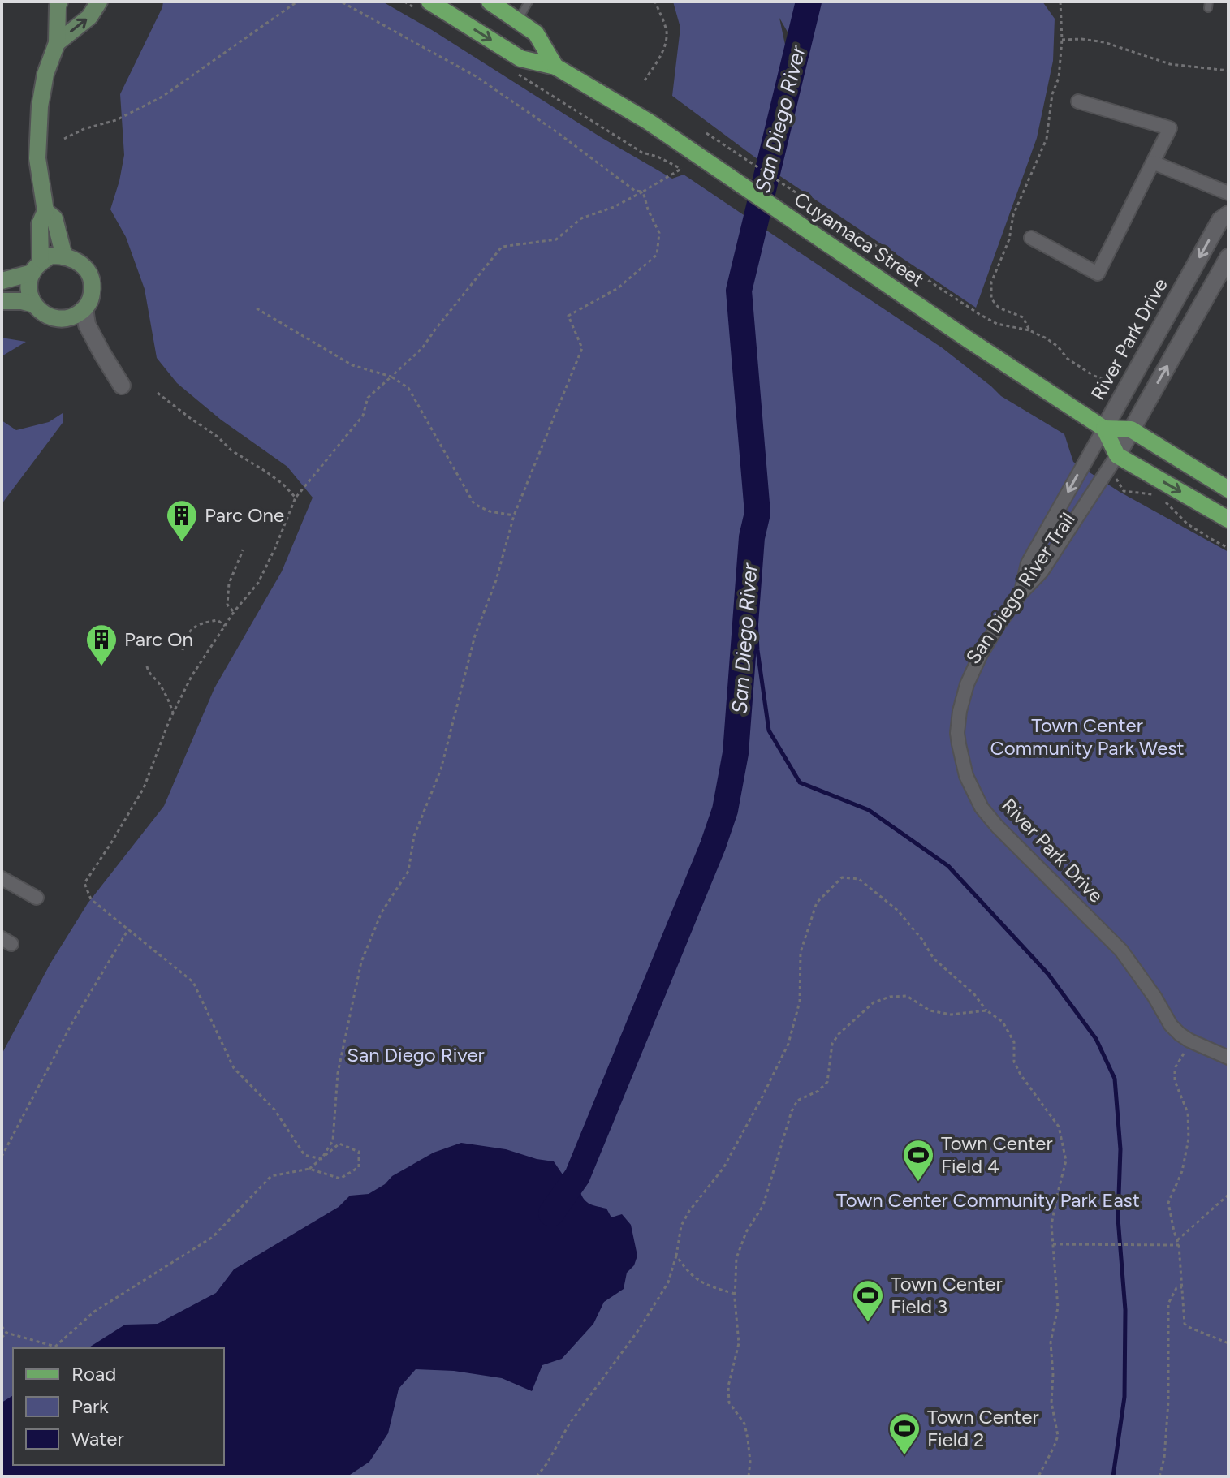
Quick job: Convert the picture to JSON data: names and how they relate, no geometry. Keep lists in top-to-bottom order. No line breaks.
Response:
{"streets":{"main road":["Cuyamaca Street"],"street":["River Park Drive"]},"crossings":[["Cuyamaca Street","River Park Drive"]],"water":["San Diego River"],"parks":["Town Center Community Park West","San Diego River","Town Center Community Park East"],"places":{"building":["Parc One","Parc On"],"sports":["Town Center Field 4","Town Center Field 3","Town Center Field 2"]},"legend":["Road","Park","Water"]}
